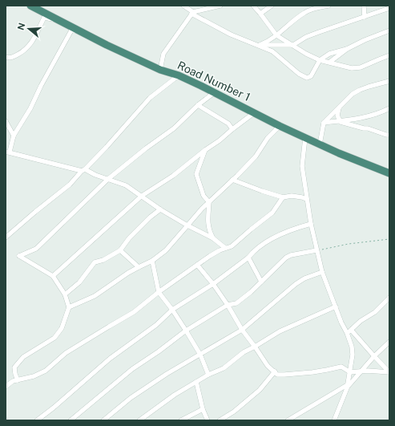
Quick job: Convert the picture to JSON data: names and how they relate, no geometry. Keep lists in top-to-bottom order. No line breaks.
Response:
{"streets":{"highway":["Road Number 1"]},"north":"left"}
